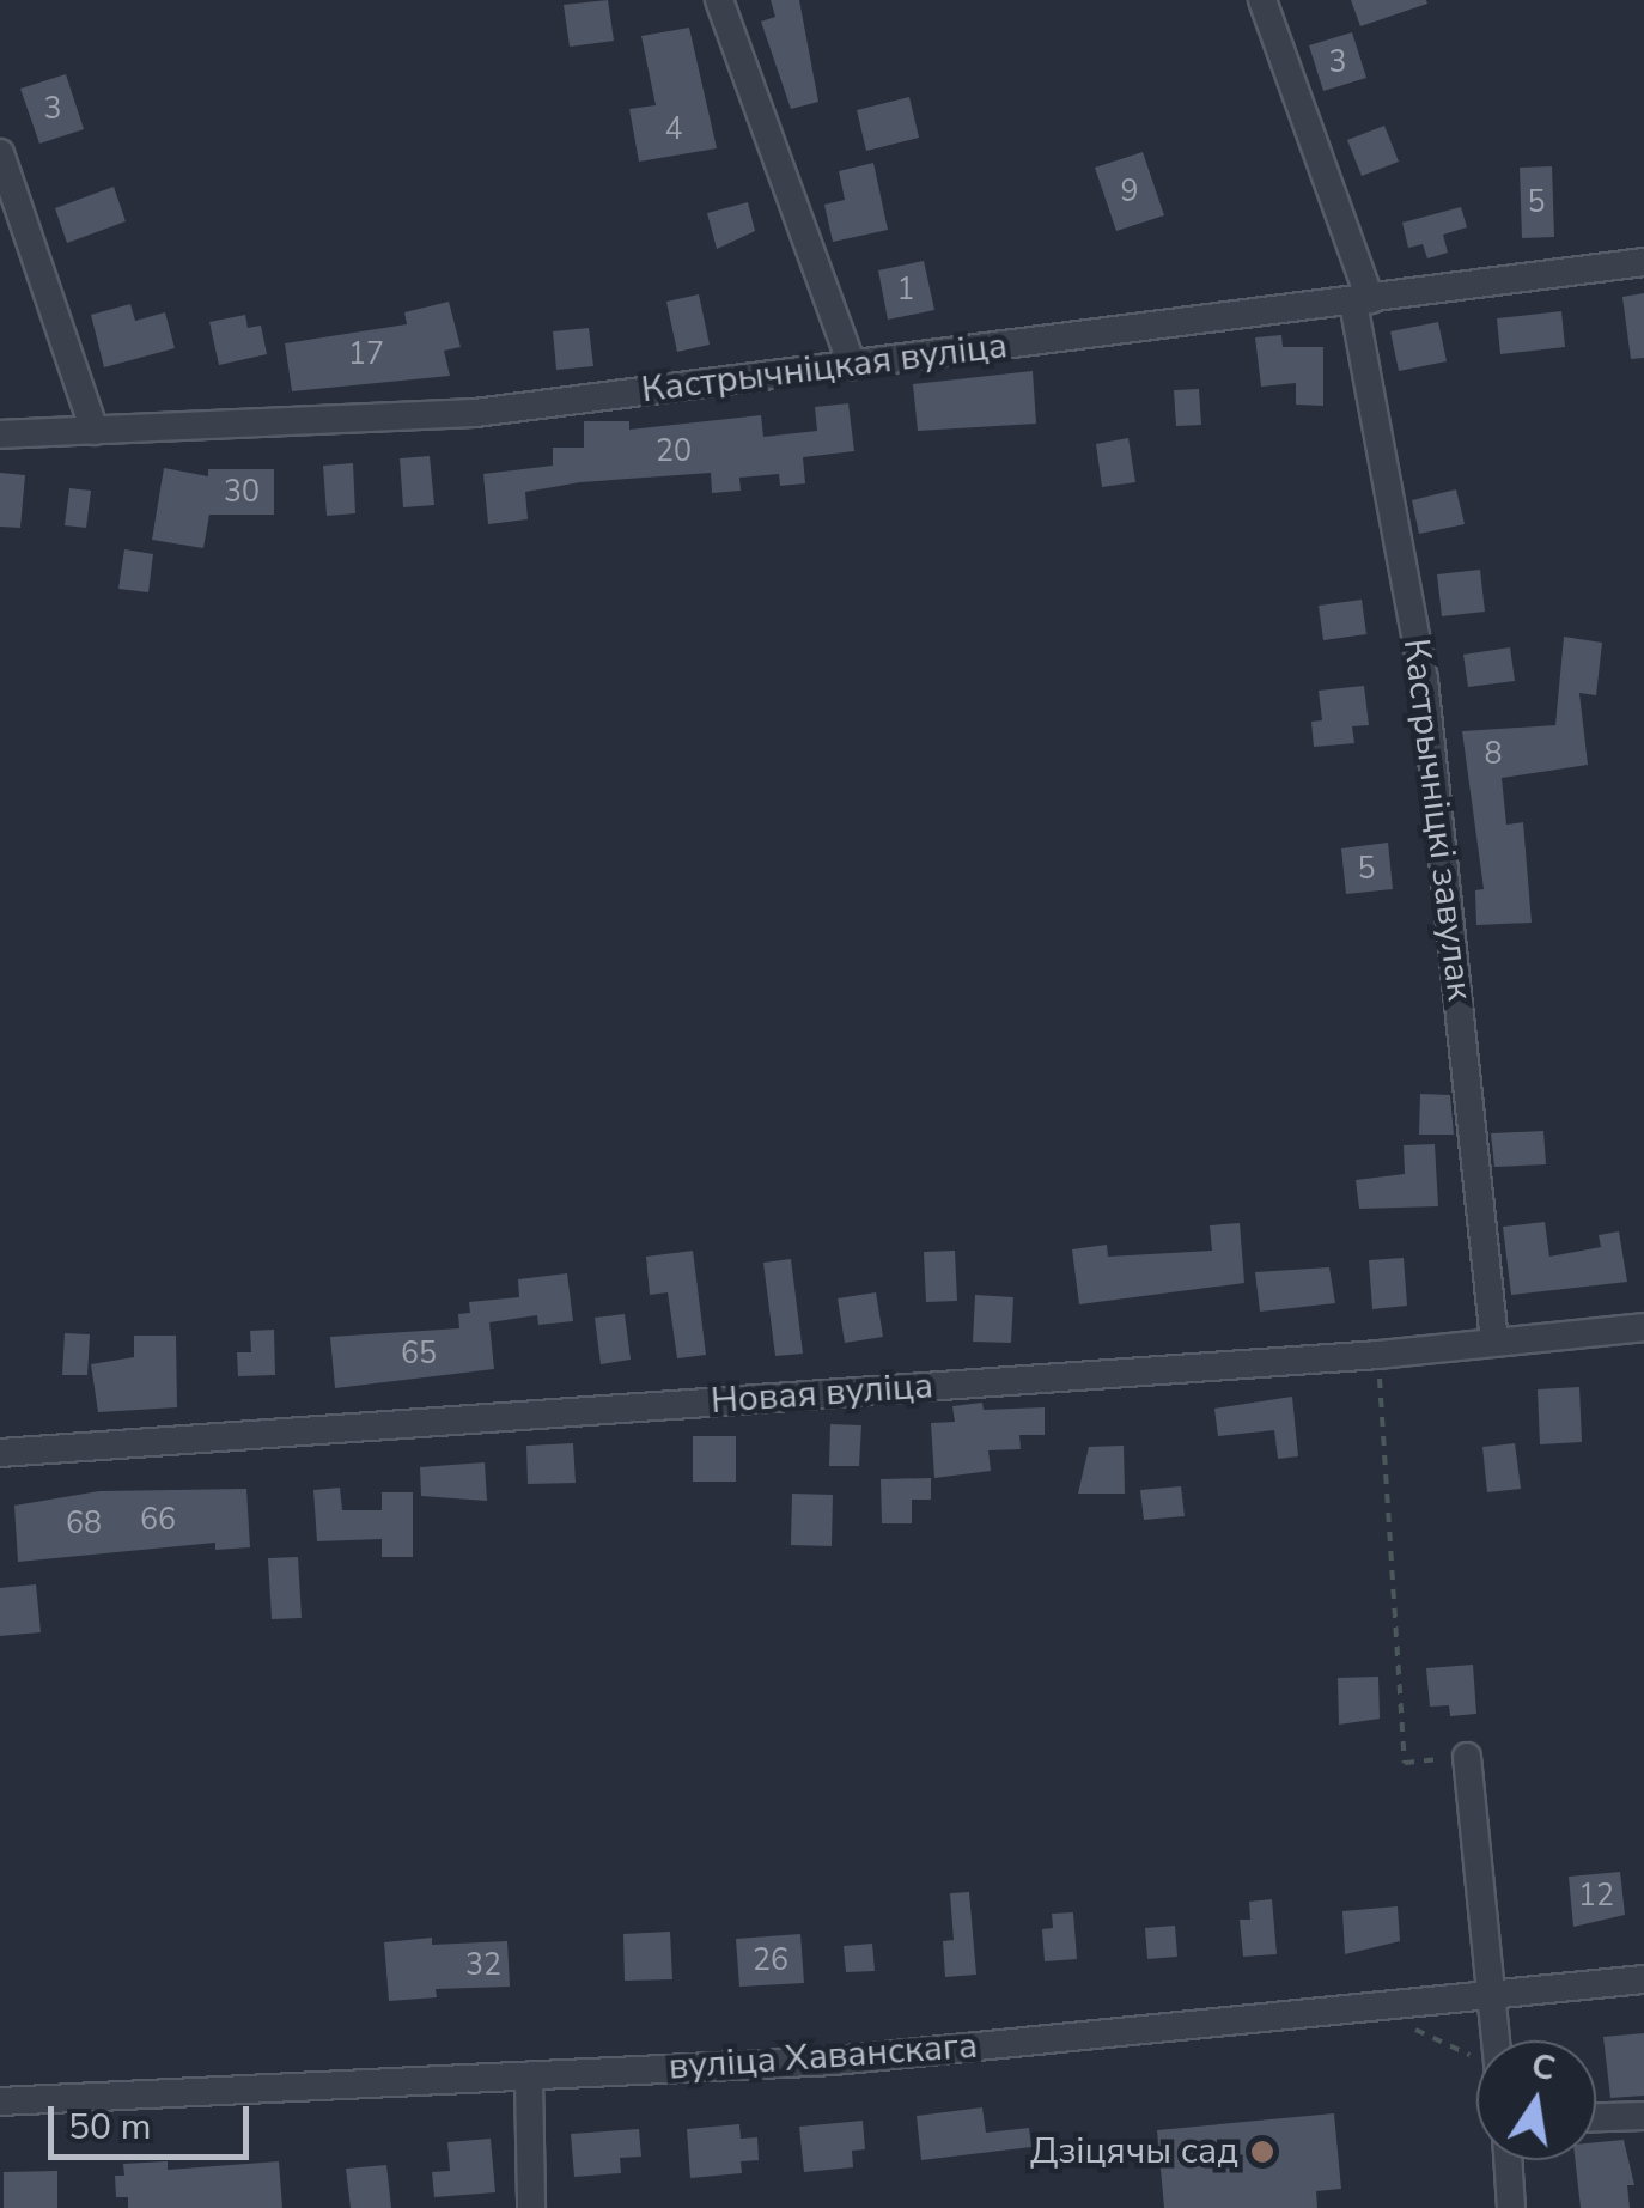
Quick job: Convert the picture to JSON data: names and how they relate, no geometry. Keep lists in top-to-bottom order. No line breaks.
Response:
{"streets":{"street":["Кастрычніцкая вуліца","Кастрычніцкі завулак","Новая вуліца","вуліца Хаванскага"]},"crossings":[["Кастрычніцкая вуліца","Кастрычніцкі завулак"],["Кастрычніцкі завулак","Новая вуліца"]],"places":["Дзіцячы сад"],"house_numbers":["3","3","4","9","5","1","17","20","30","8","5","65","66","68","12","26","32"],"scale_bar":"50 m","north":"top"}
